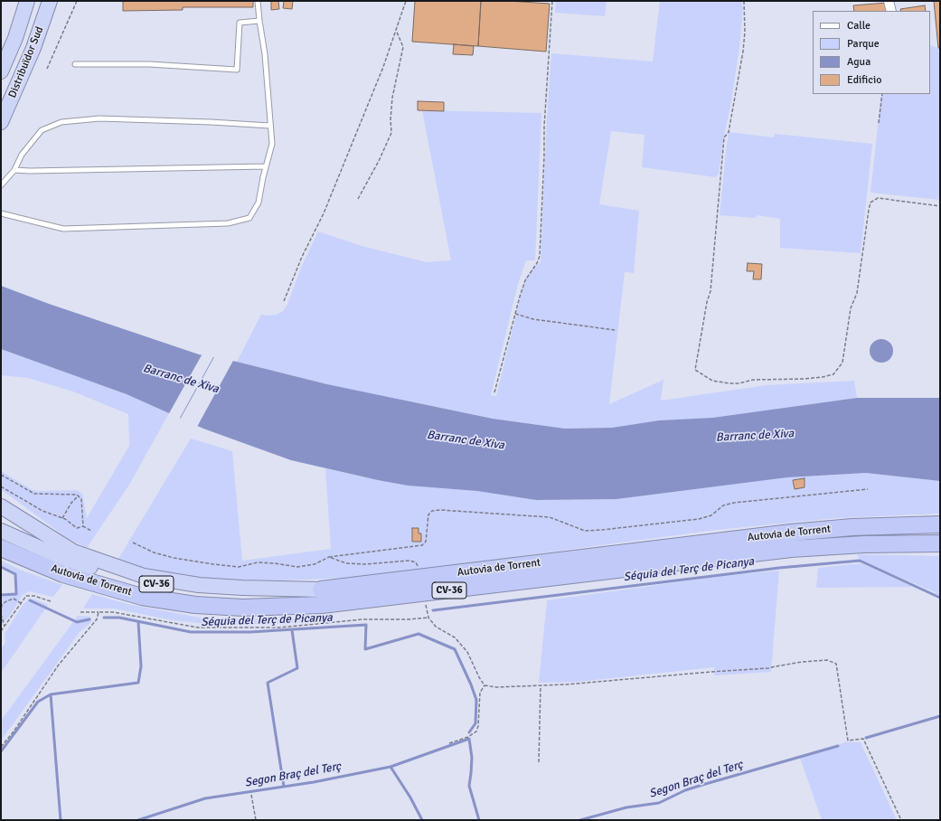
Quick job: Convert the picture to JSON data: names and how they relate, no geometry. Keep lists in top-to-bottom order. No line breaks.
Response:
{"streets":{"highway":["Distribuïdor Sud","Autovia de Torrent","CV-36"]},"water":["Barranc de Xiva","Séquia del Terç de Picanya","Segon Braç del Terç"],"legend":["Calle","Parque","Agua","Edificio"]}
